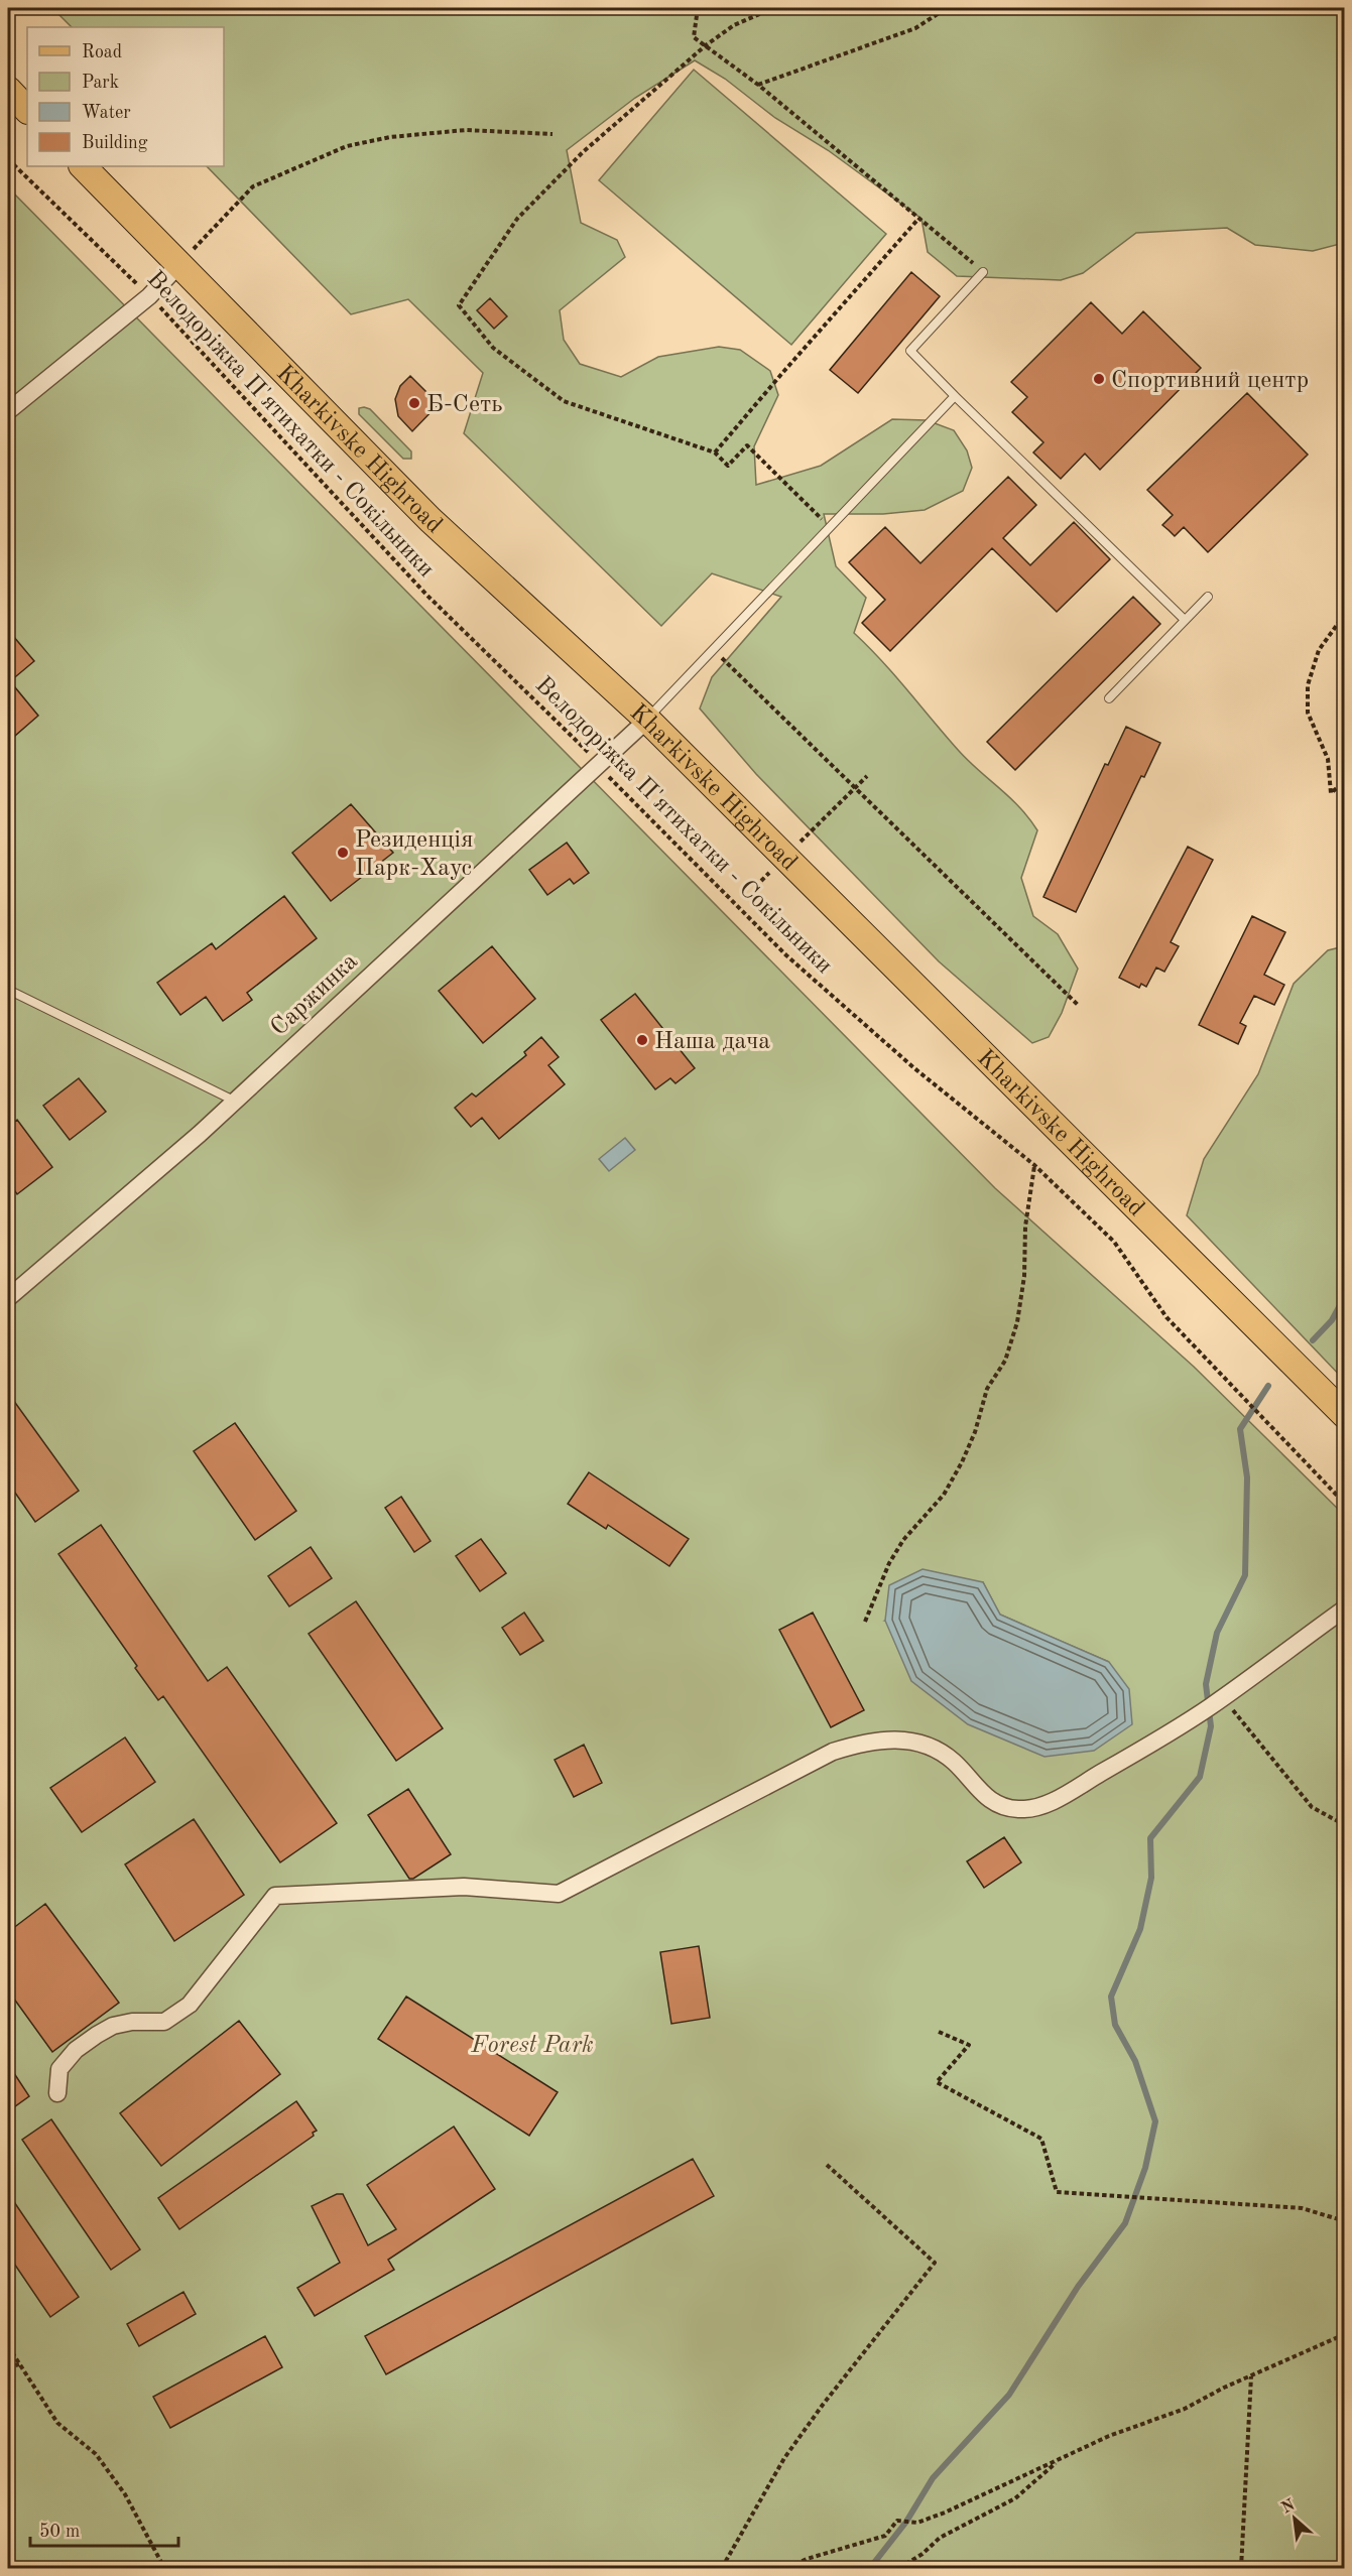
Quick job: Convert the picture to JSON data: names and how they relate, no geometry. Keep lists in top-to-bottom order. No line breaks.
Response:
{"streets":{"main road":["Kharkivske Highroad"],"street":["Саржинка"],"path":["Велодоріжка П'ятихатки - Сокільники"]},"crossings":[["Велодоріжка П'ятихатки - Сокільники","Саржинка"],["Kharkivske Highroad","Саржинка"]],"parks":["Forest Park"],"places":["Спортивний центр","Б-Сеть","Резиденція Парк-Хаус","Наша дача"],"legend":["Road","Park","Water","Building"],"scale_bar":"50 m","north":"top left"}
